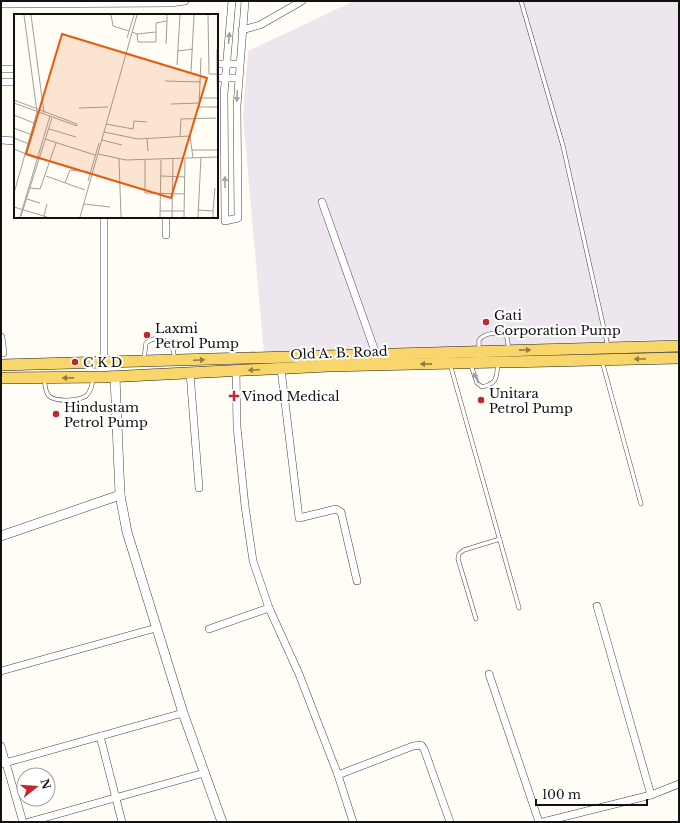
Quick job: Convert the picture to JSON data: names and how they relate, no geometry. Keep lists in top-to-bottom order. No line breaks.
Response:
{"streets":{"main road":["Old A. B. Road"]},"places":{"other":["Gati Corporation Pump","Laxmi Petrol Pump","C K D","Unitara Petrol Pump","Hindustam Petrol Pump"],"health":["Vinod Medical"]},"scale_bar":"100 m","north":"right"}
